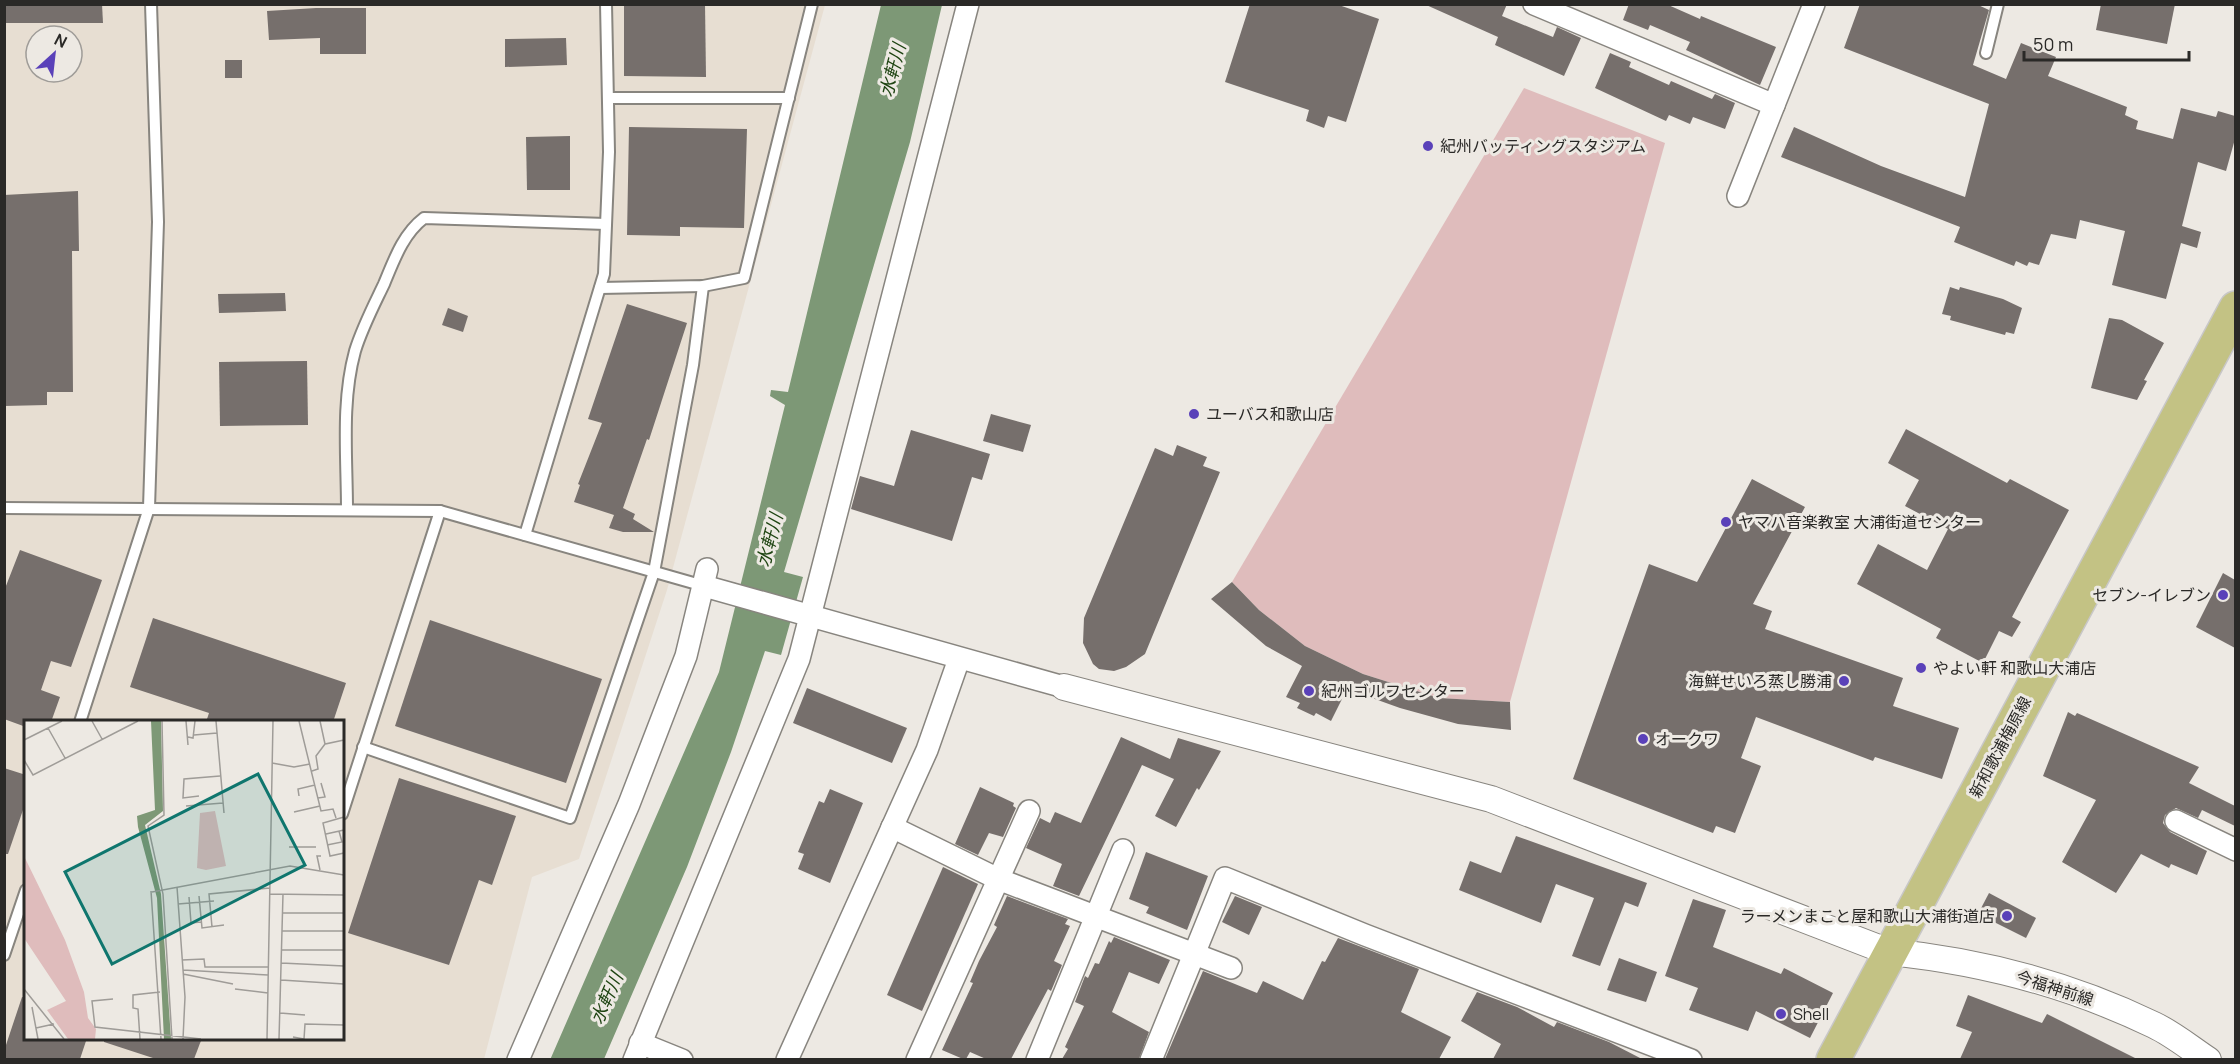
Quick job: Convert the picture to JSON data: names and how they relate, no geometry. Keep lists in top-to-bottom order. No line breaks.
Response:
{"streets":{"main road":["新和歌浦梅原線"],"street":["今福神前線"]},"crossings":[["新和歌浦梅原線","今福神前線"]],"water":["水軒川"],"places":["紀州バッティングスタジアム","ユーバス和歌山店","ヤマハ音楽教室 大浦街道センター","セブン-イレブン","やよい軒 和歌山大浦店","海鮮せいろ蒸し勝浦","紀州ゴルフセンター","オークワ","ラーメンまこと屋和歌山大浦街道店","Shell"],"scale_bar":"50 m","north":"top right"}
